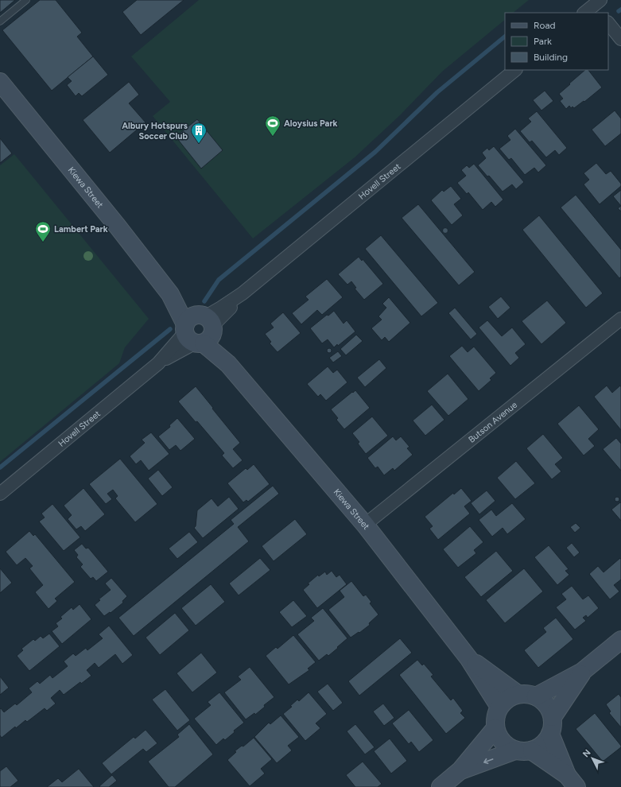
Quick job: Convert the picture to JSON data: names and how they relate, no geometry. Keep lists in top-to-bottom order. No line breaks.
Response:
{"streets":{"street":["Hovell Street","Kiewa Street","Butson Avenue"]},"crossings":[["Hovell Street","Kiewa Street"],["Kiewa Street","Butson Avenue"]],"places":{"sports":["Aloysius Park","Lambert Park"],"building":["Albury Hotspurs Soccer Club"]},"legend":["Road","Park","Building"],"north":"top left"}
